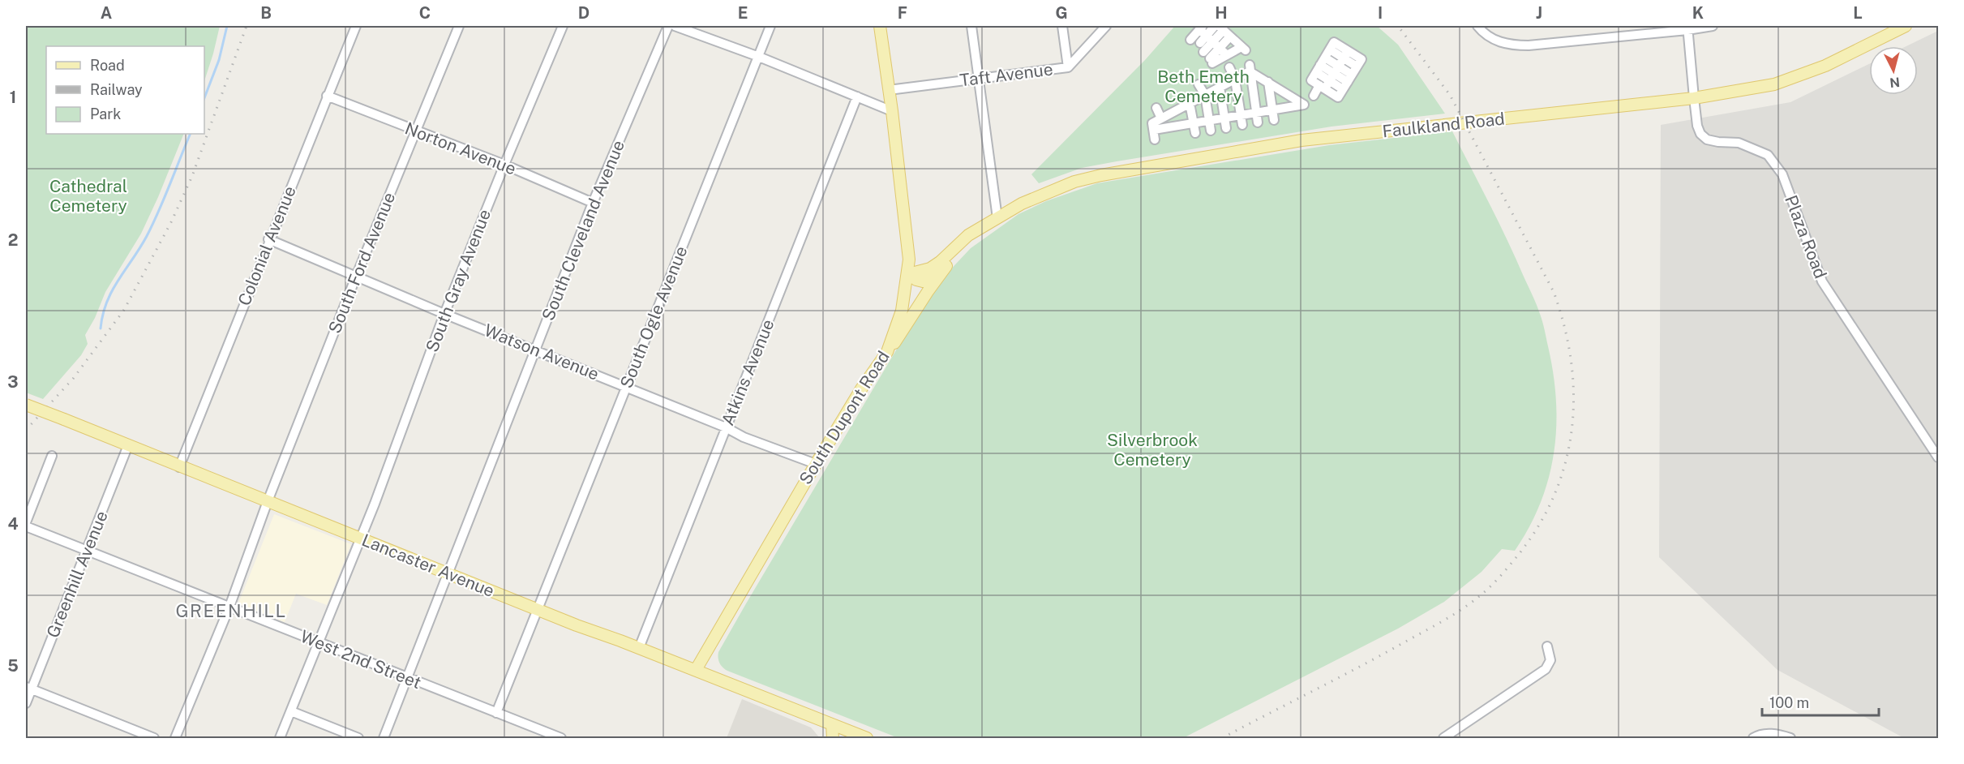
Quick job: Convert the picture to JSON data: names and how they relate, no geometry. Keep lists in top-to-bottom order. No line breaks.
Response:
{"streets":{"main road":["Faulkland Road","South Dupont Road","Lancaster Avenue"],"street":["Taft Avenue","Norton Avenue","South Cleveland Avenue","Plaza Road","Colonial Avenue","South Ford Avenue","South Gray Avenue","South Ogle Avenue","Watson Avenue","Atkins Avenue","Greenhill Avenue","West 2nd Street"]},"crossings":[["Taft Avenue","South Dupont Road"],["Faulkland Road","Plaza Road"],["Faulkland Road","South Dupont Road"],["Norton Avenue","South Cleveland Avenue"],["Norton Avenue","Colonial Avenue"],["Norton Avenue","South Ford Avenue"],["Norton Avenue","South Gray Avenue"],["South Cleveland Avenue","Watson Avenue"],["South Cleveland Avenue","Lancaster Avenue"],["South Cleveland Avenue","West 2nd Street"],["Colonial Avenue","Watson Avenue"],["Colonial Avenue","Lancaster Avenue"],["South Ford Avenue","Watson Avenue"],["South Ford Avenue","Lancaster Avenue"],["South Ford Avenue","West 2nd Street"],["South Gray Avenue","Watson Avenue"],["South Gray Avenue","Lancaster Avenue"],["South Gray Avenue","West 2nd Street"],["South Ogle Avenue","Watson Avenue"],["South Ogle Avenue","Lancaster Avenue"],["South Ogle Avenue","West 2nd Street"],["Watson Avenue","Atkins Avenue"],["Watson Avenue","South Dupont Road"],["Atkins Avenue","Lancaster Avenue"],["South Dupont Road","Lancaster Avenue"],["Lancaster Avenue","Greenhill Avenue"],["Greenhill Avenue","West 2nd Street"]],"districts":["GREENHILL"],"parks":["Beth Emeth Cemetery","Cathedral Cemetery","Silverbrook Cemetery"],"legend":["Road","Railway","Park"],"scale_bar":"100 m","north":"bottom","grid":{"columns":["A","B","C","D","E","F","G","H","I","J","K","L"],"rows":["1","2","3","4","5"]}}
